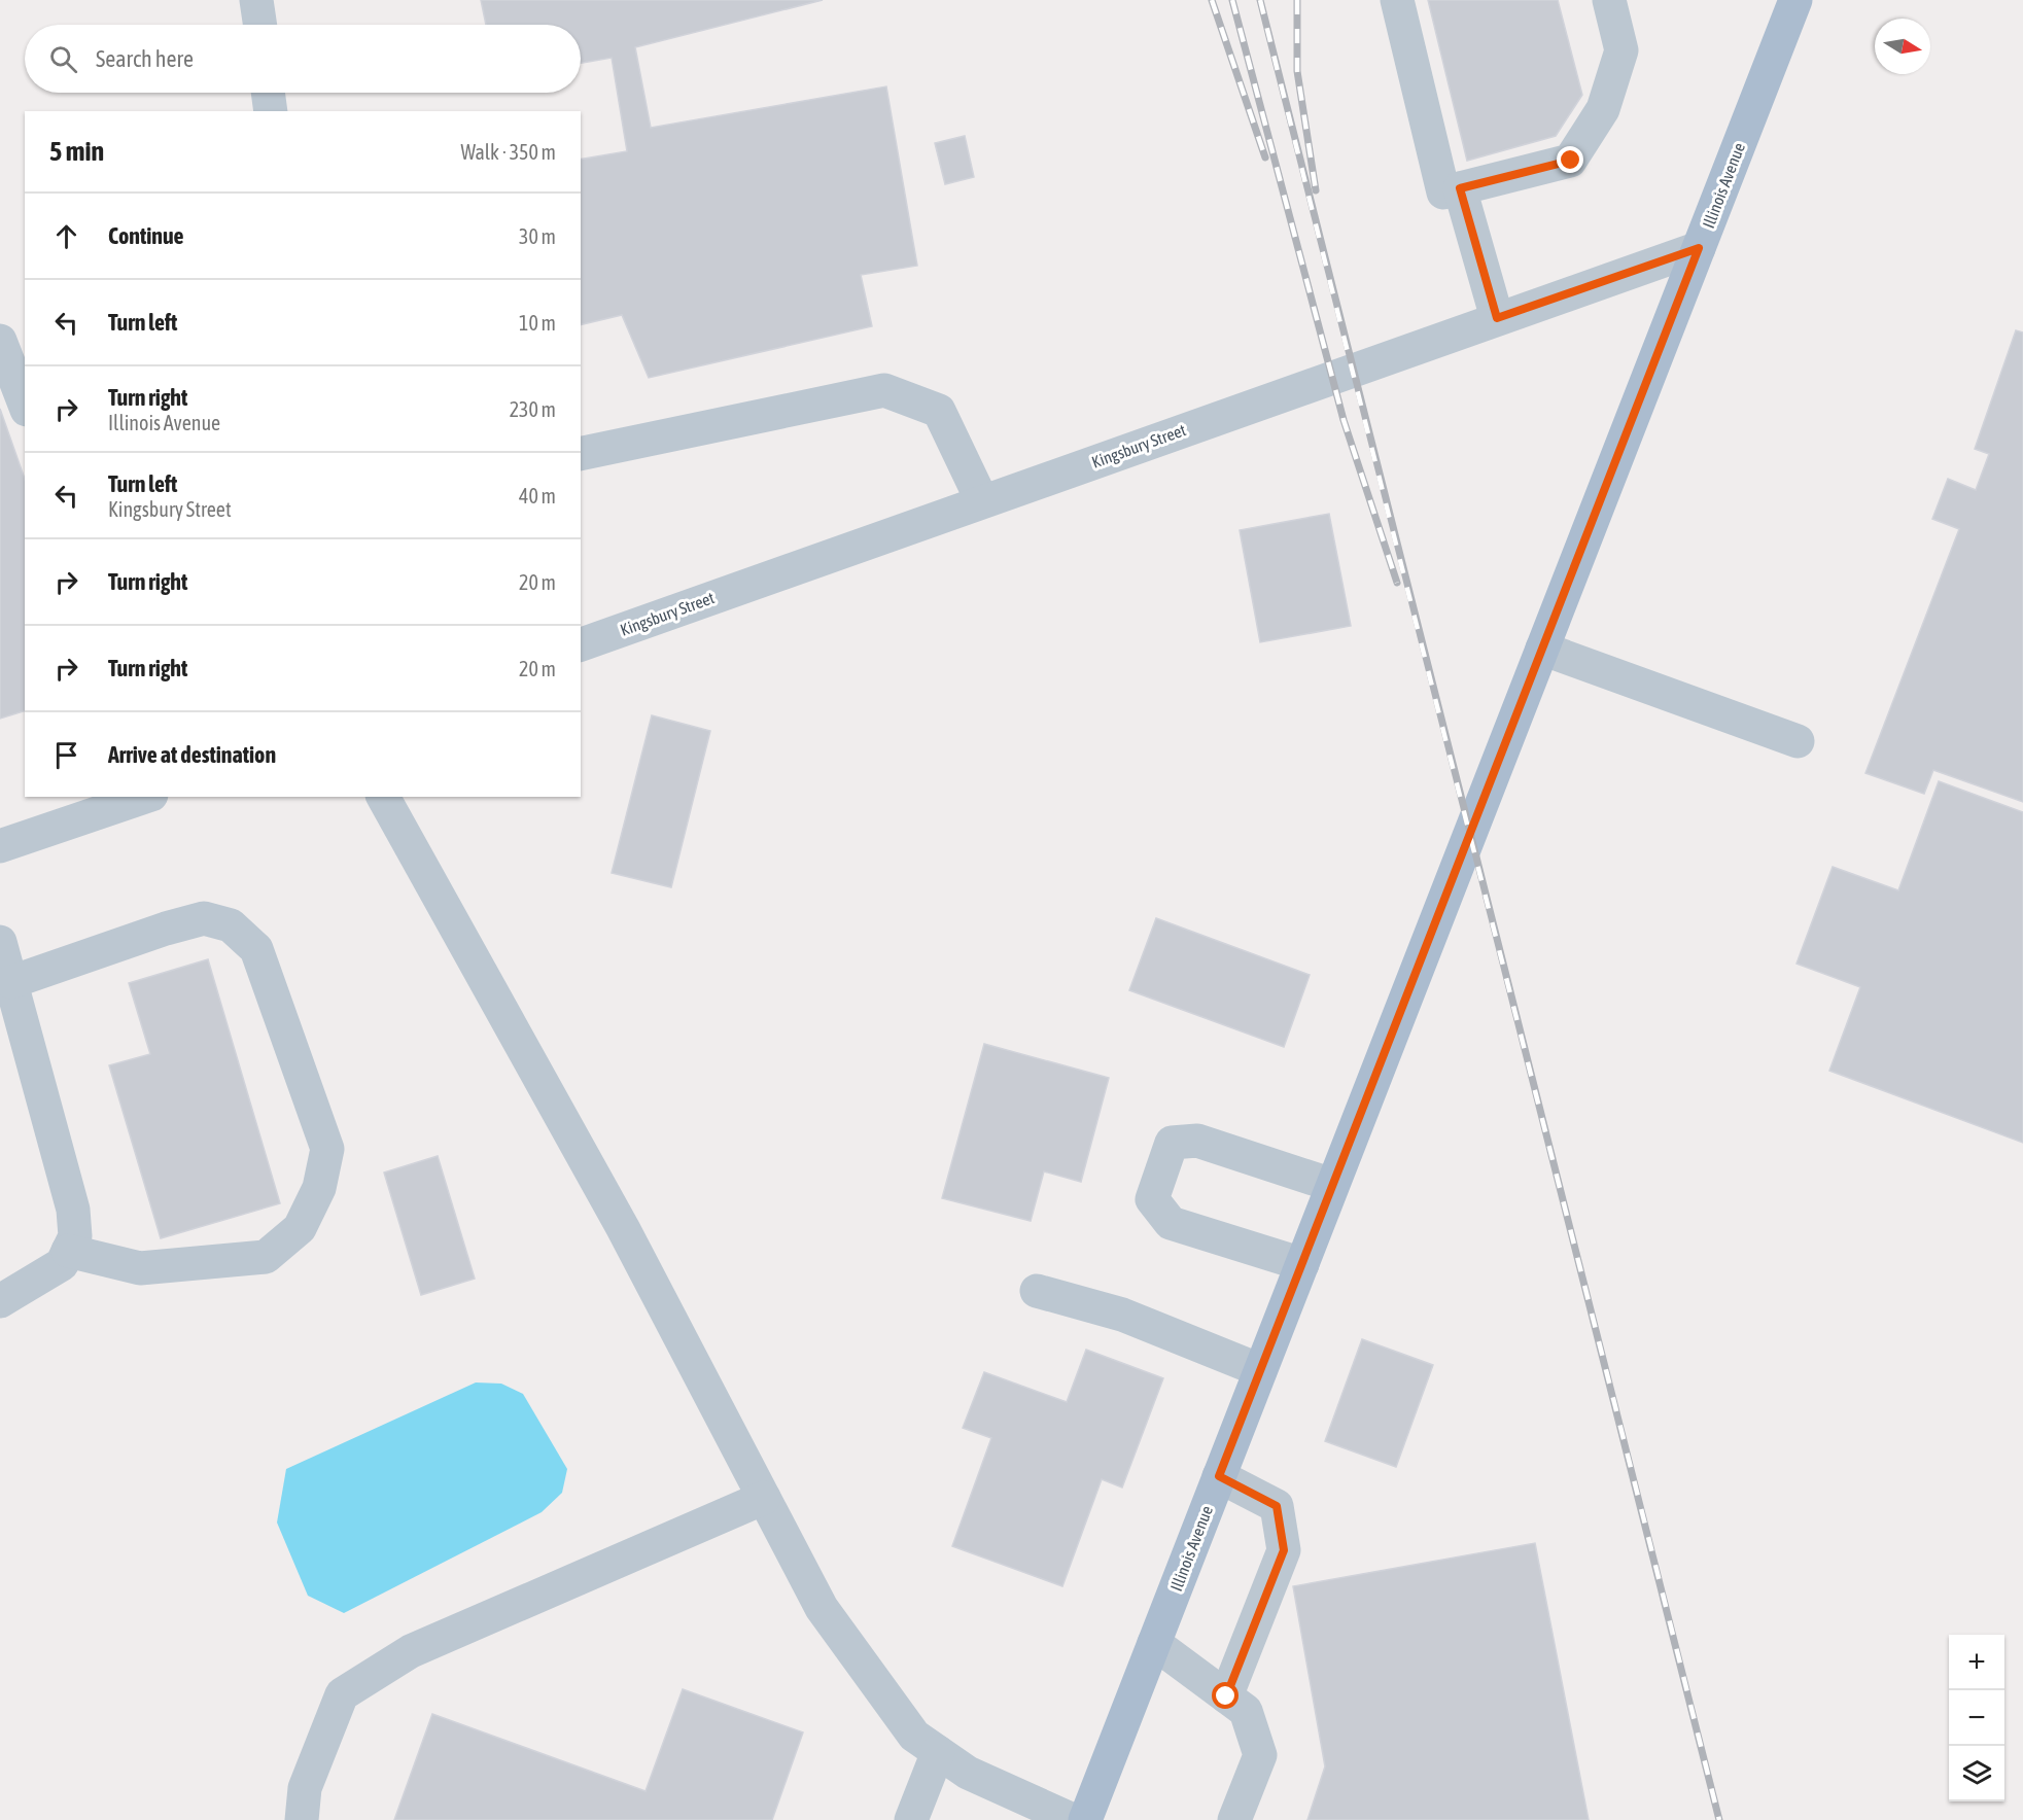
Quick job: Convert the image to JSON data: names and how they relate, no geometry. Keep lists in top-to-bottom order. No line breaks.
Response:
{"streets":{"main road":["Illinois Avenue"],"street":["Kingsbury Street"]},"crossings":[["Illinois Avenue","Kingsbury Street"]],"north":"right","page":{"search":"Search here","heading":["5 min","Walk · 350 m"],"list":[["Continue","30 m"],["Turn left","10 m"],["Turn right","Illinois Avenue","230 m"],["Turn left","Kingsbury Street","40 m"],["Turn right","20 m"],["Turn right","20 m"],"Arrive at destination"],"map_buttons":["+","−"]}}
